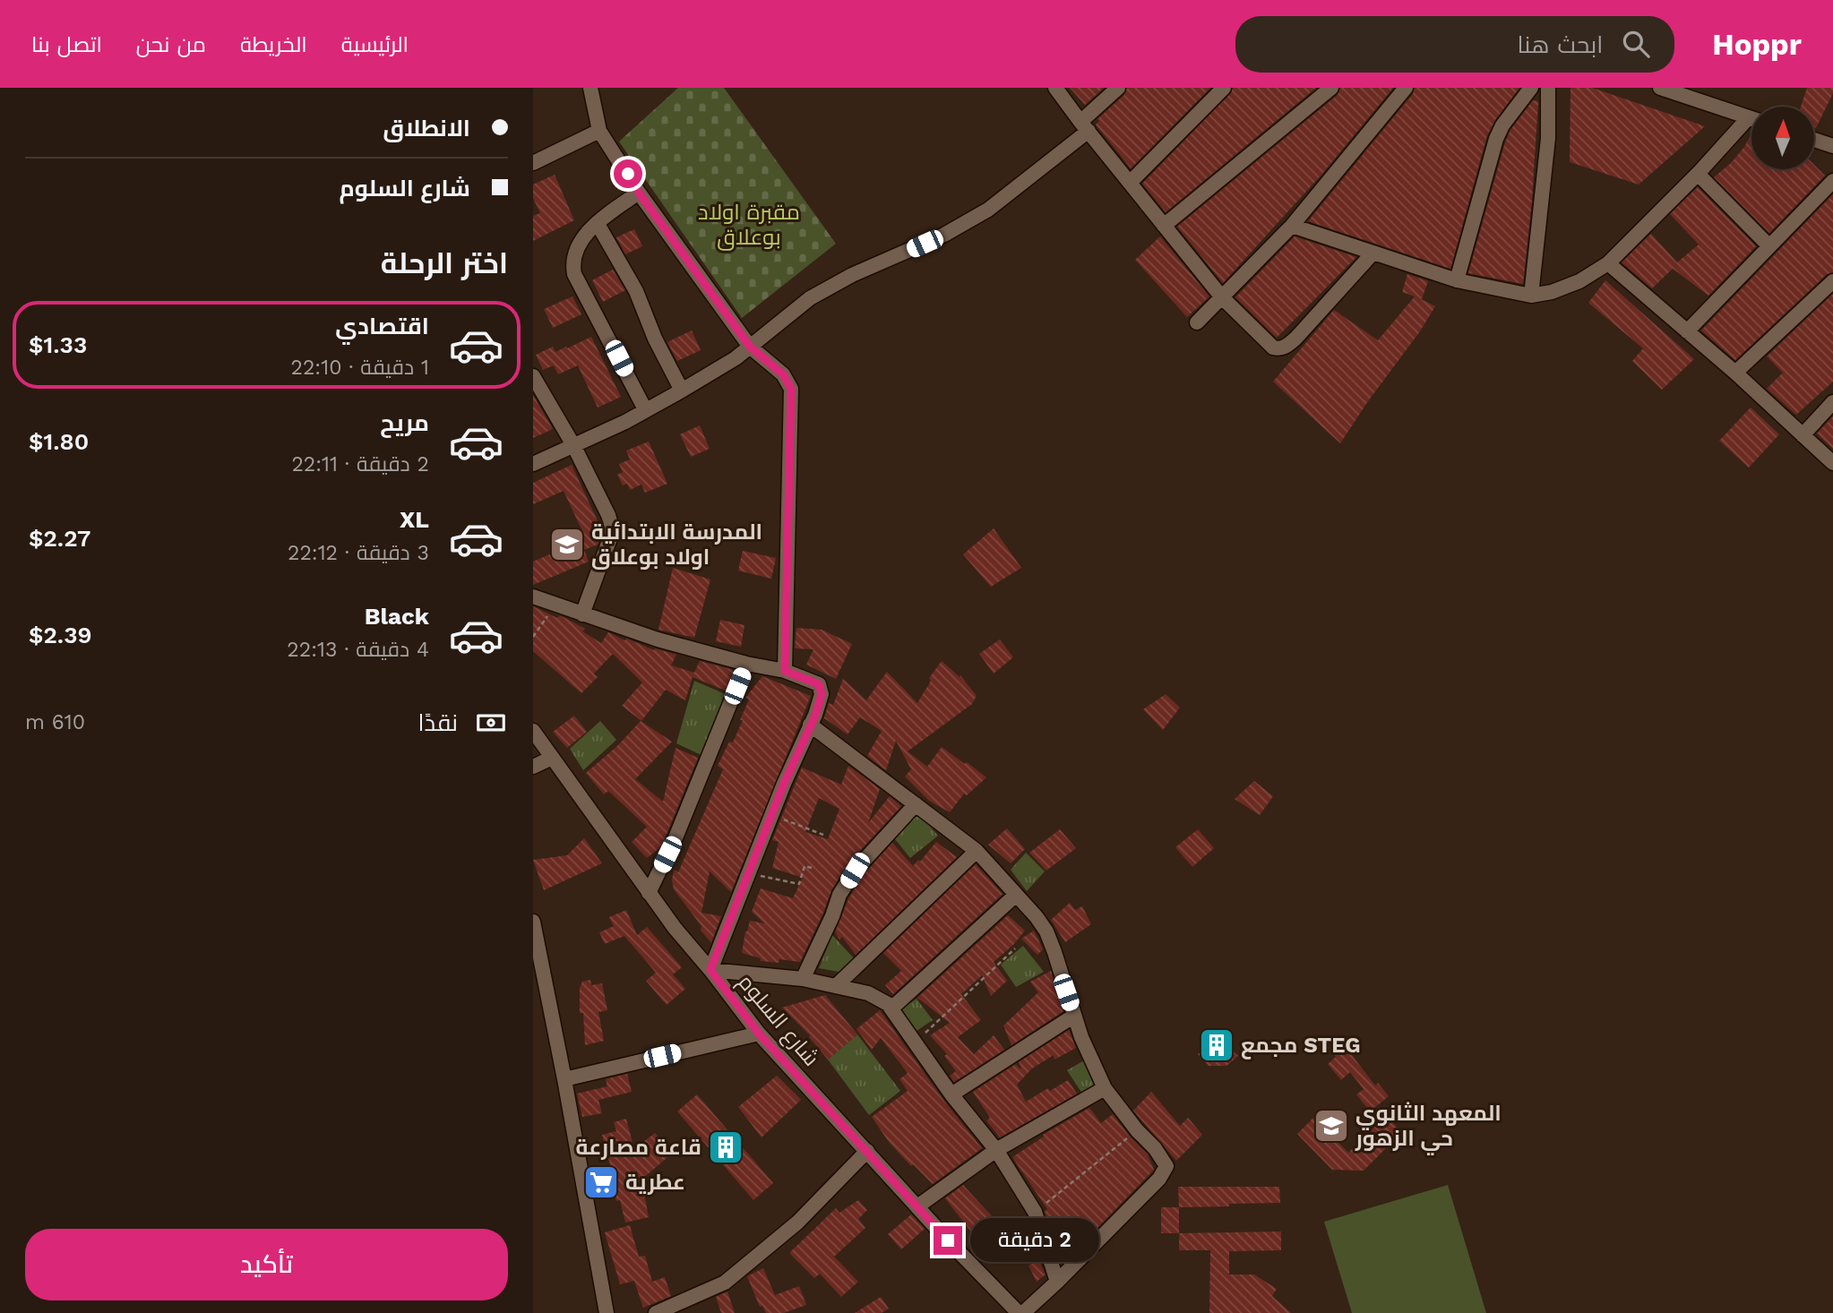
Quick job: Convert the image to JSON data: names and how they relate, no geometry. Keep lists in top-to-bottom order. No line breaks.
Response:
{"streets":{"street":["شارع السلوم"]},"parks":["مقبرة اولاد بوعلاق"],"places":{"school or university":["المدرسة الابتدائية اولاد بوعلاق","المعهد الثانوي حي الزهور"],"building":["مجمع STEG","قاعة مصارعة"],"supermarket":["عطرية"]},"north":"top","page":{"header":"Hoppr","search":"ابحث هنا","nav":["الرئيسية","الخريطة","من نحن","اتصل بنا"],"banner":["الانطلاق","شارع السلوم"],"heading":"اختر الرحلة","list":[{"name":"اقتصادي","note":"1 دقيقة · 22:10","value":"$1.33"},{"name":"مريح","note":"2 دقيقة · 22:11","value":"$1.80"},{"name":"XL","note":"3 دقيقة · 22:12","value":"$2.27"},{"name":"Black","note":"4 دقيقة · 22:13","value":"$2.39"}],"pay":["نقدًا","610 m"],"buttons":"تأكيد","bubble":"2 دقيقة"}}
